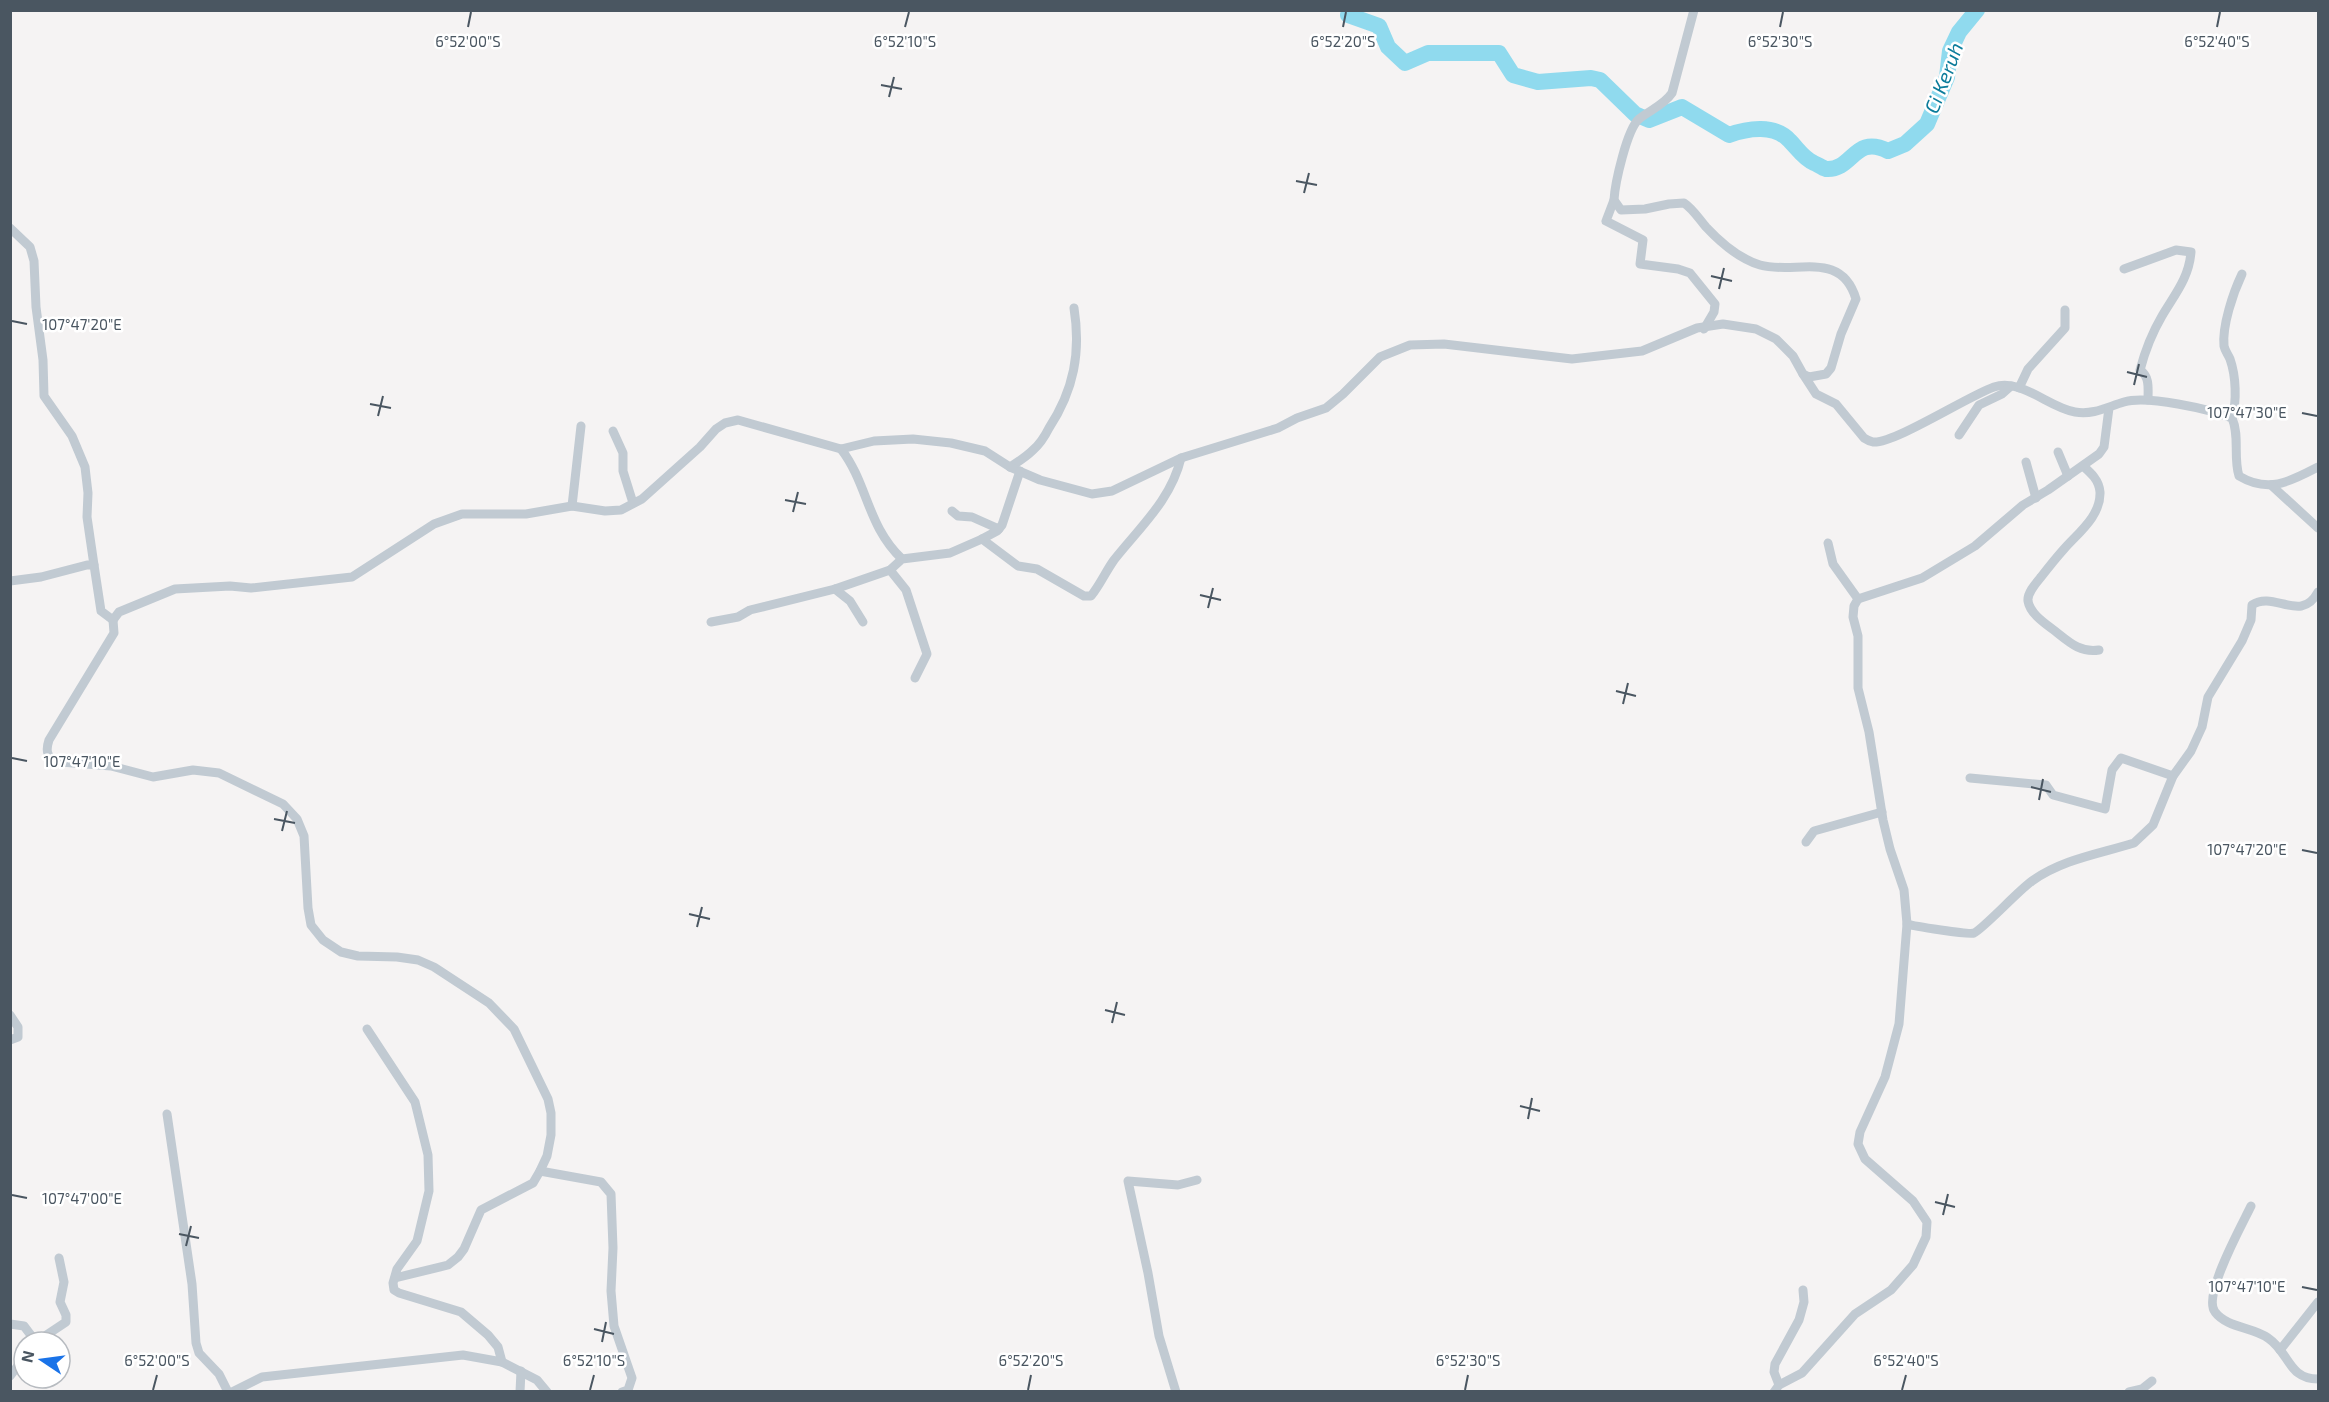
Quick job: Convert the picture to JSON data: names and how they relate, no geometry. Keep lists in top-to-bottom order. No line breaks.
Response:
{"water":["Ci Keruh"],"north":"left","coordinates":["6°52'00\"S","6°52'10\"S","6°52'20\"S","6°52'30\"S","6°52'40\"S","107°47'20\"E","107°47'30\"E","107°47'10\"E","107°47'00\"E"]}
